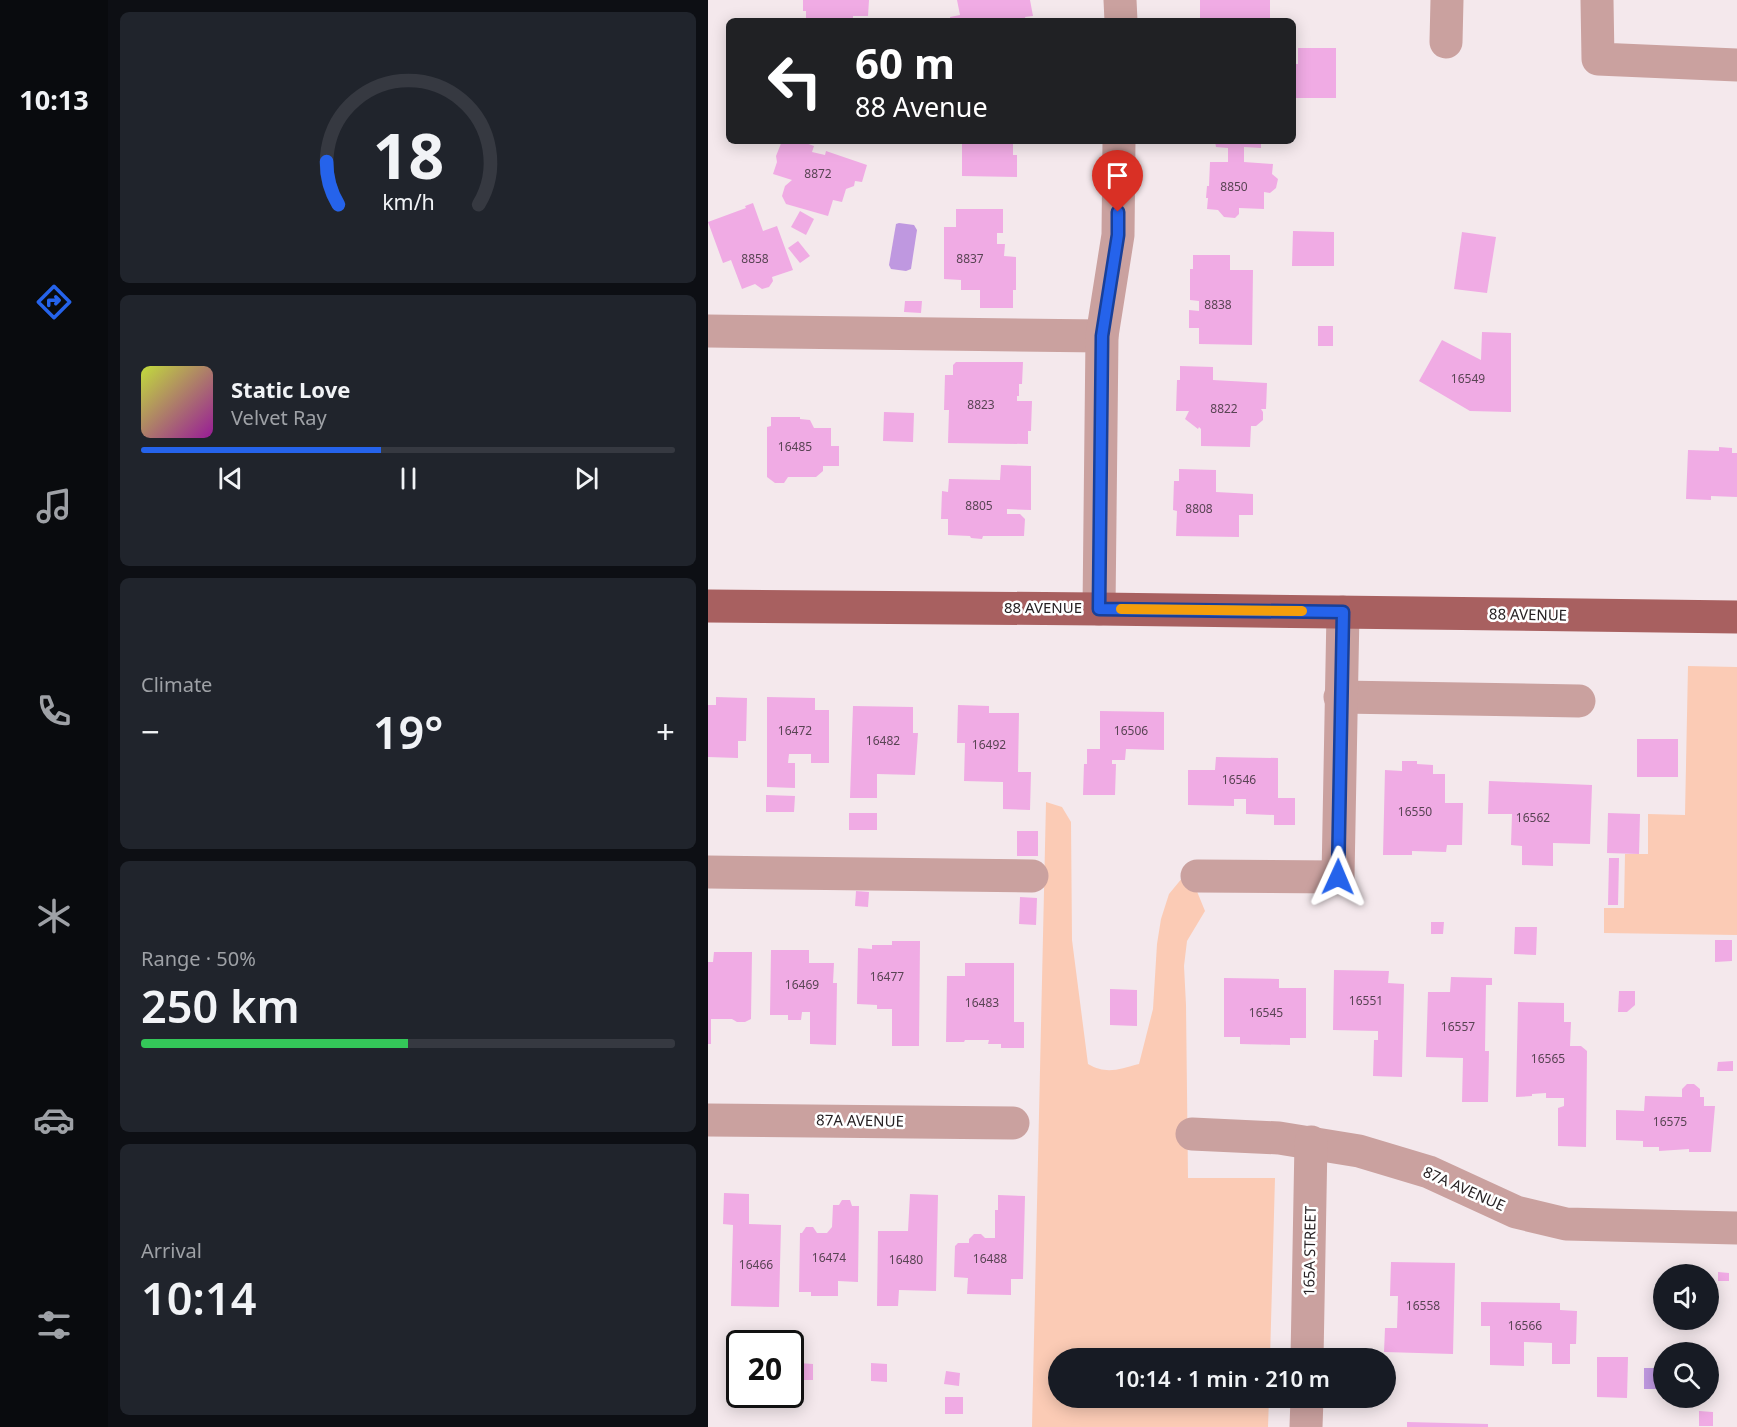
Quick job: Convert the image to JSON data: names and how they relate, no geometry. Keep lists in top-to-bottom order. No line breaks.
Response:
{"streets":{"main road":["88 AVENUE"],"street":["87A AVENUE","165A STREET"]},"crossings":[["87A AVENUE","165A STREET"]],"house_numbers":["8872","8850","8858","8837","8838","16549","8823","8822","16485","8805","8808","16472","16506","16482","16492","16546","16550","16562","16477","16469","16551","16483","16545","16557","16565","16575","16474","16488","16480","16466","16558","16566"],"page":{"tabs":"10:13","turn":["60 m","88 Avenue"],"song":["Static Love","Velvet Ray"],"tile":["Climate",["Range · 50%","250 km"],["Arrival","10:14"]],"heat":["−","19°","+"],"limit":"20","trip":"10:14 · 1 min · 210 m","gauge":["18","km/h"]}}
